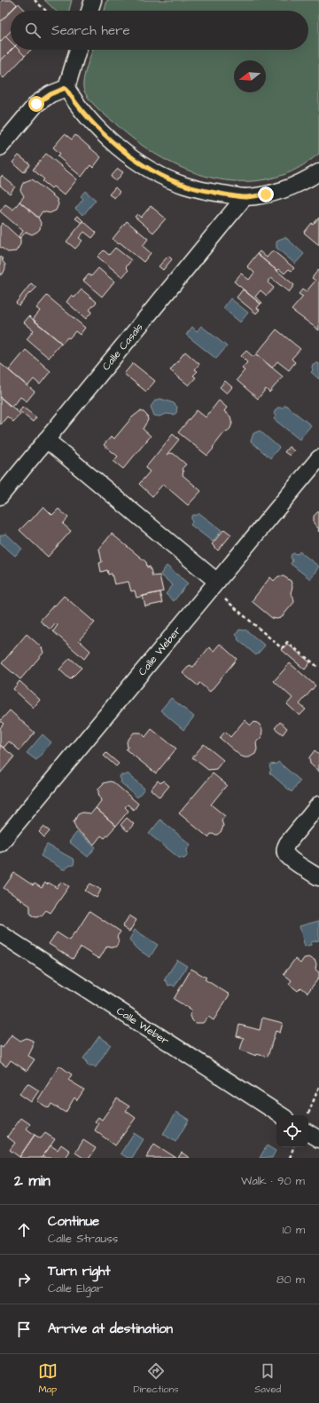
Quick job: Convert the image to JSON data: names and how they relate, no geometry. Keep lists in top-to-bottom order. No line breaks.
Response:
{"streets":{"street":["Calle Casals","Calle Weber"]},"north":"left","page":{"search":"Search here","heading":["2 min","Walk · 90 m"],"list":[["Continue","Calle Strauss","10 m"],["Turn right","Calle Elgar","80 m"],"Arrive at destination"],"nav":["Map","Directions","Saved"]}}
